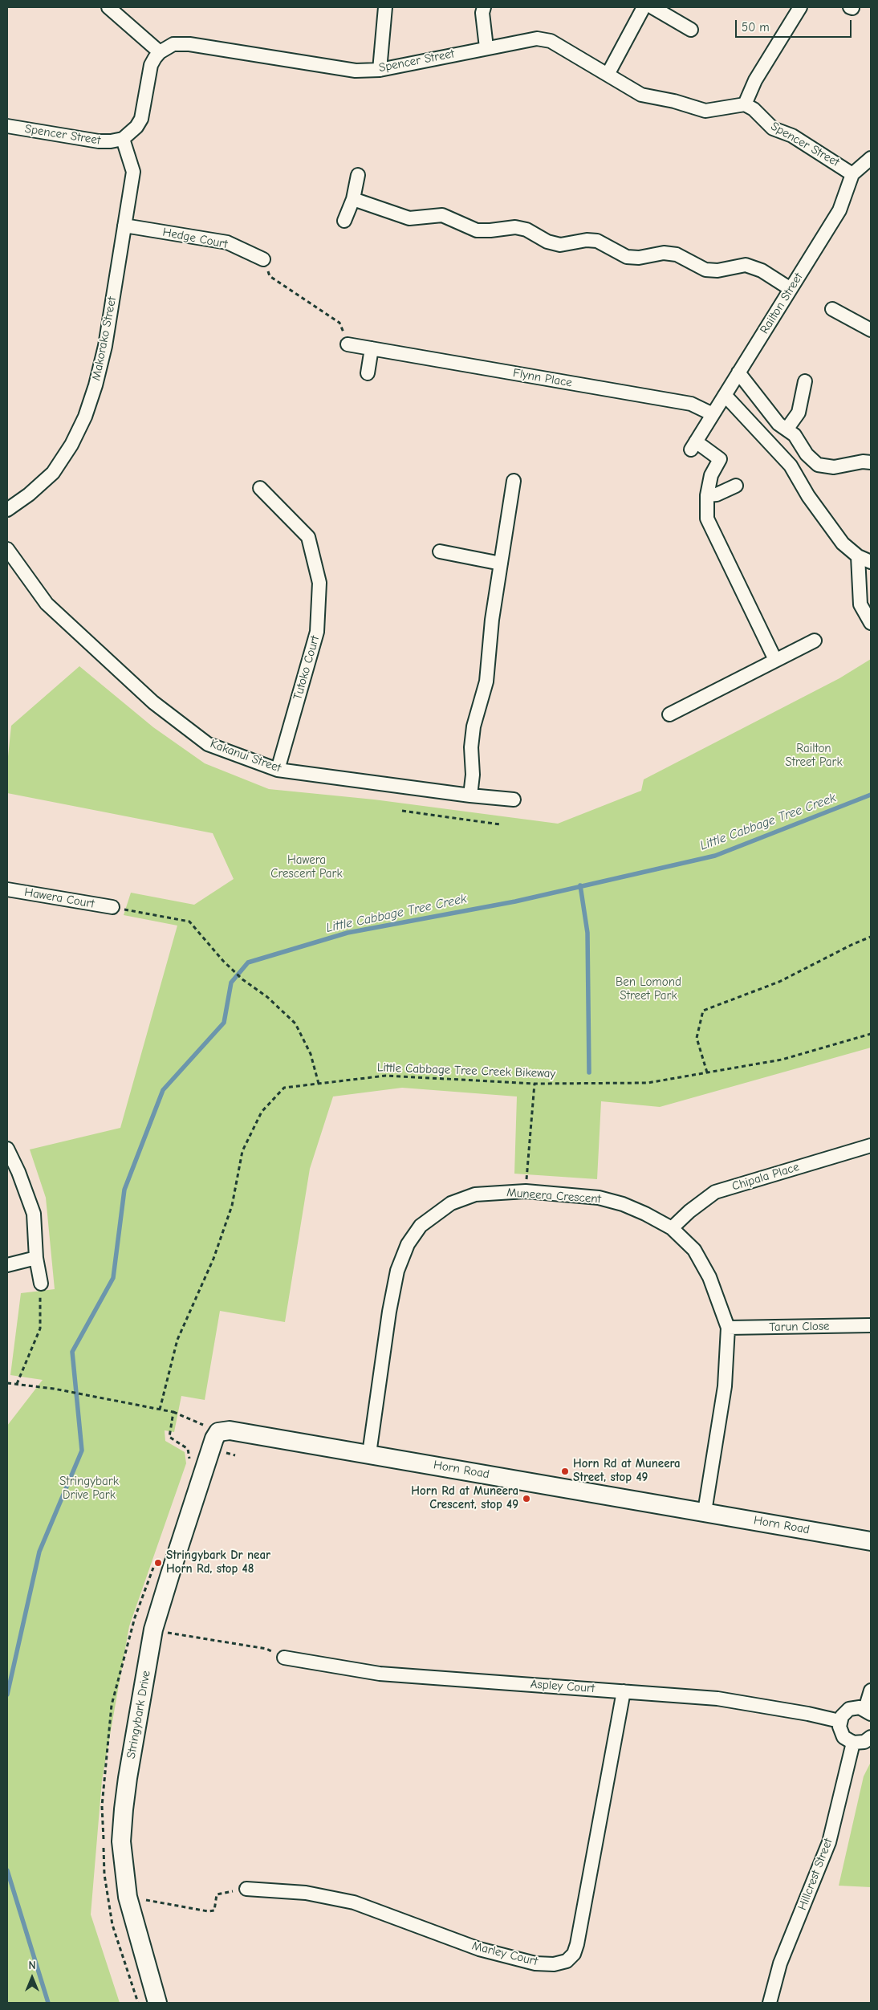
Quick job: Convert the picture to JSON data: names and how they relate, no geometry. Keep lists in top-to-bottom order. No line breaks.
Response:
{"streets":{"street":["Spencer Street","Hedge Court","Railton Street","Makorako Street","Flynn Place","Tutoko Court","Kakanui Street","Hawera Court","Chipala Place","Muneera Crescent","Tarun Close","Horn Road","Aspley Court","Stringybark Drive","Hillcrest Street","Marley Court"],"path":["Little Cabbage Tree Creek Bikeway"]},"crossings":[["Spencer Street","Railton Street"],["Spencer Street","Makorako Street"],["Hedge Court","Makorako Street"],["Railton Street","Flynn Place"],["Tutoko Court","Kakanui Street"],["Chipala Place","Muneera Crescent"],["Muneera Crescent","Tarun Close"],["Muneera Crescent","Horn Road"],["Horn Road","Stringybark Drive"],["Aspley Court","Marley Court"]],"water":["Little Cabbage Tree Creek"],"parks":["Railton Street Park","Hawera Crescent Park","Ben Lomond Street Park","Stringybark Drive Park"],"places":["Horn Rd at Muneera Street, stop 49","Horn Rd at Muneera Crescent, stop 49","Stringybark Dr near Horn Rd, stop 48"],"scale_bar":"50 m","north":"top"}
